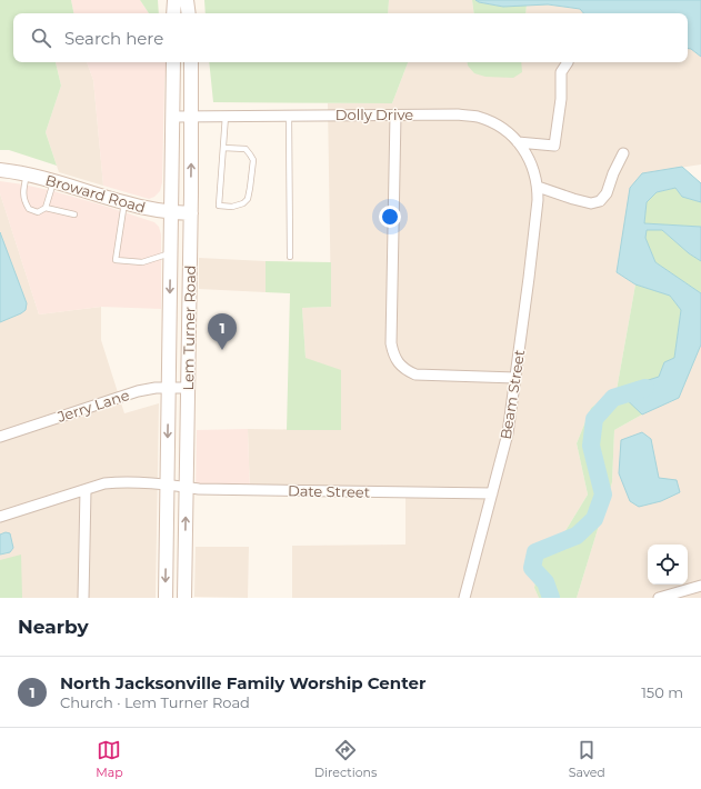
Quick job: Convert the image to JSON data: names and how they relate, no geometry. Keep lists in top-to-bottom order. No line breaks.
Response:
{"streets":{"main road":["Broward Road","Lem Turner Road"],"street":["Dolly Drive","Beam Street","Jerry Lane","Date Street"]},"crossings":[["Dolly Drive","Lem Turner Road"],["Dolly Drive","Beam Street"],["Broward Road","Lem Turner Road"],["Lem Turner Road","Jerry Lane"],["Lem Turner Road","Date Street"],["Beam Street","Date Street"]],"page":{"search":"Search here","pins":"1","heading":"Nearby","list":[{"mark":"1","name":"North Jacksonville Family Worship Center","note":"Church · Lem Turner Road","value":"150 m"}],"nav":["Map","Directions","Saved"]}}
